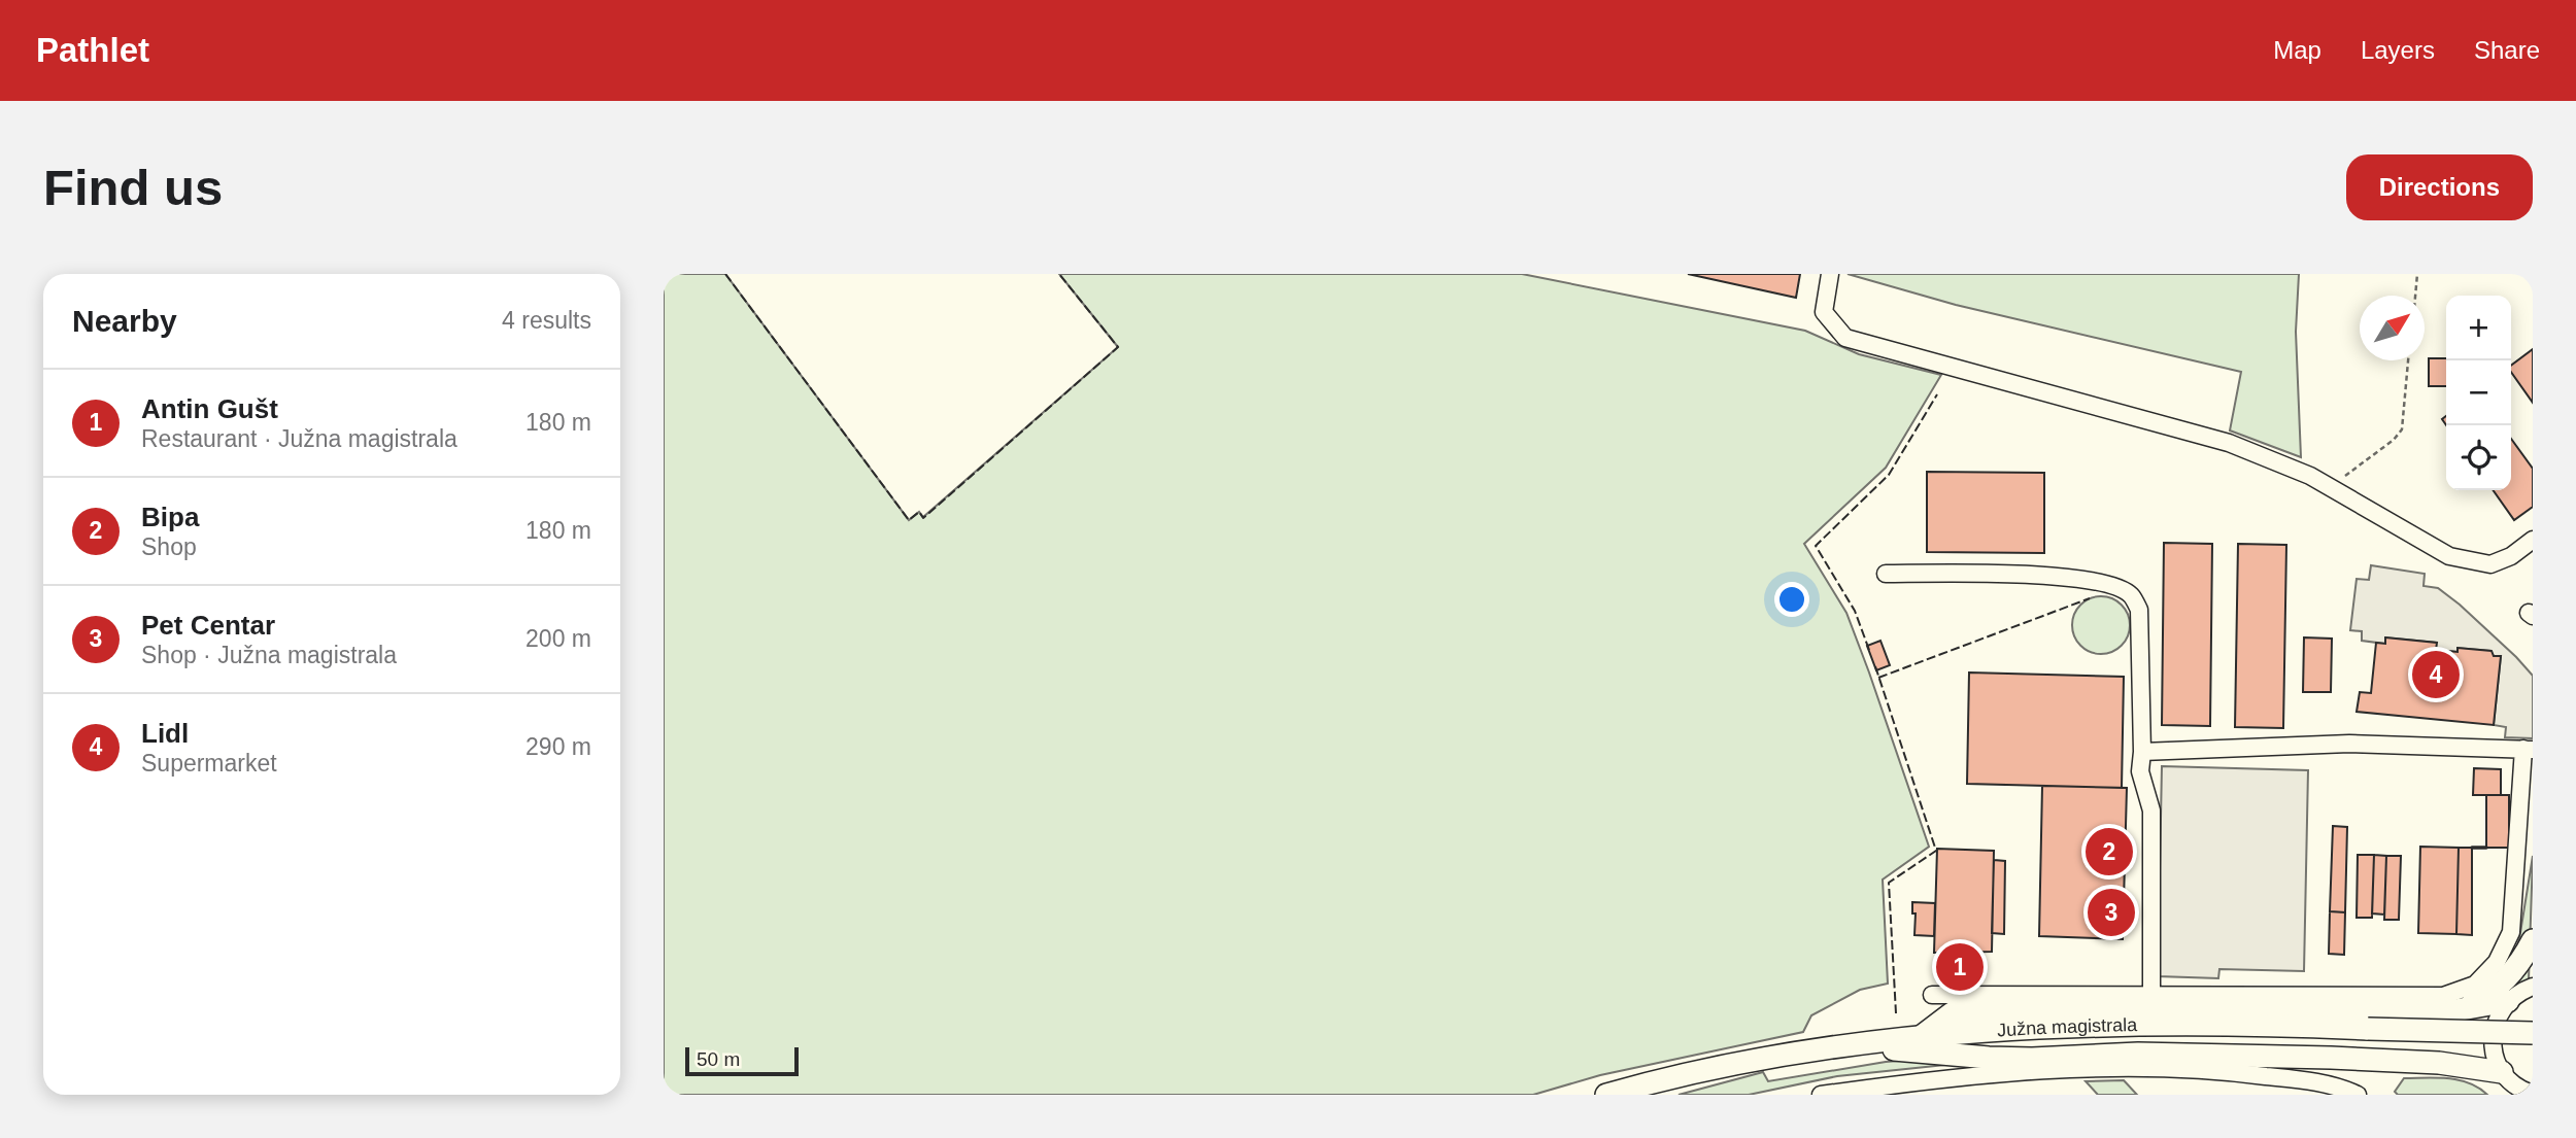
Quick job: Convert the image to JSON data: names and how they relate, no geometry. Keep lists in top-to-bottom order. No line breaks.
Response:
{"streets":{"main road":["Južna magistrala"]},"scale_bar":"50 m","north":"top right","page":{"header":"Pathlet","nav":["Map","Layers","Share"],"buttons":"Directions","title":"Find us","heading":["Nearby","4 results"],"map_buttons":["+","−"],"list":[{"mark":"1","name":"Antin Gušt","note":"Restaurant · Južna magistrala","value":"180 m"},{"mark":"2","name":"Bipa","note":"Shop","value":"180 m"},{"mark":"3","name":"Pet Centar","note":"Shop · Južna magistrala","value":"200 m"},{"mark":"4","name":"Lidl","note":"Supermarket","value":"290 m"}],"pins":["4","2","3","1"],"scale":"50 m"}}
